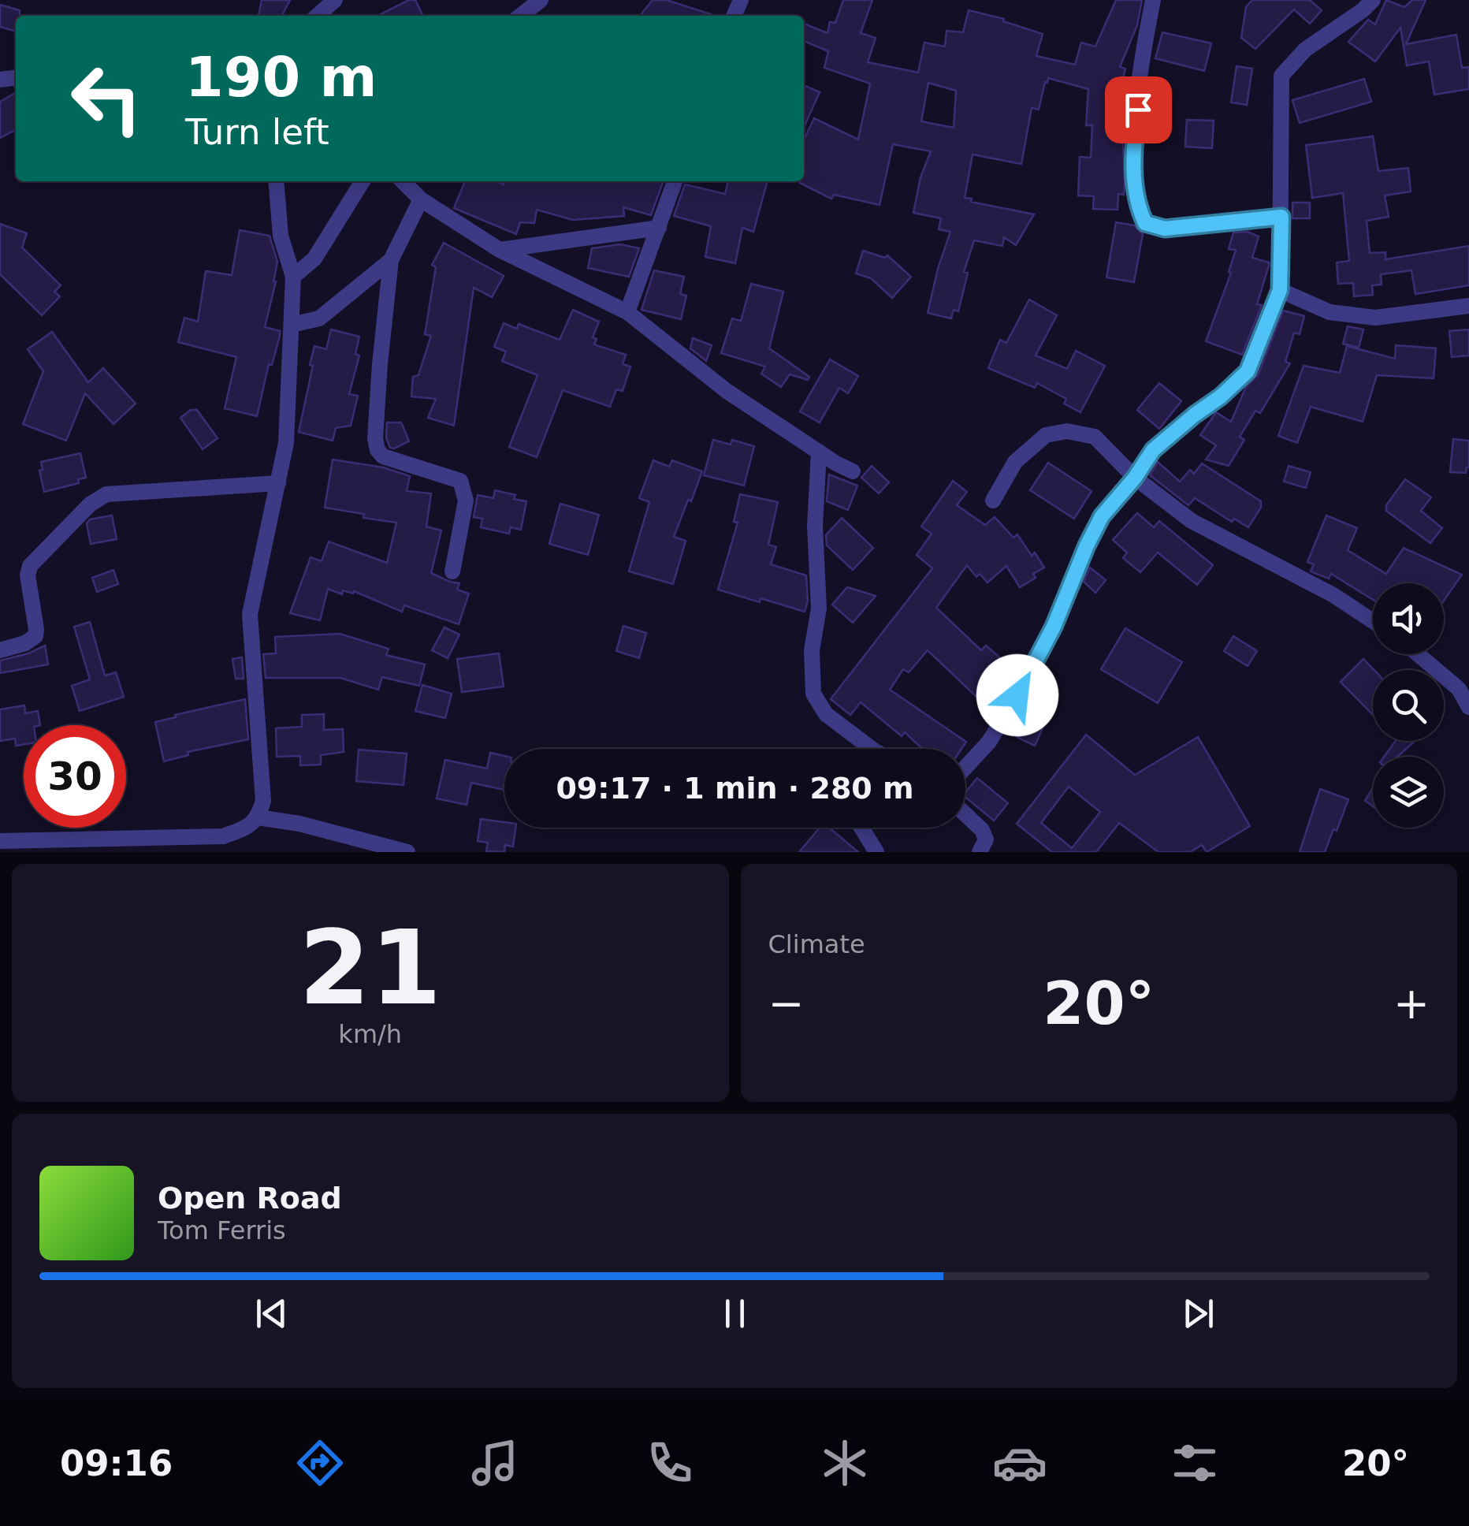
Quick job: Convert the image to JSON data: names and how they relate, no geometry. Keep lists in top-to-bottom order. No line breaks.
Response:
{"page":{"turn":["190 m","Turn left"],"limit":"30","trip":"09:17 · 1 min · 280 m","tile":[["21","km/h"],"Climate"],"heat":["−","20°","+"],"song":["Open Road","Tom Ferris"],"tabs":["09:16","20°"]}}
